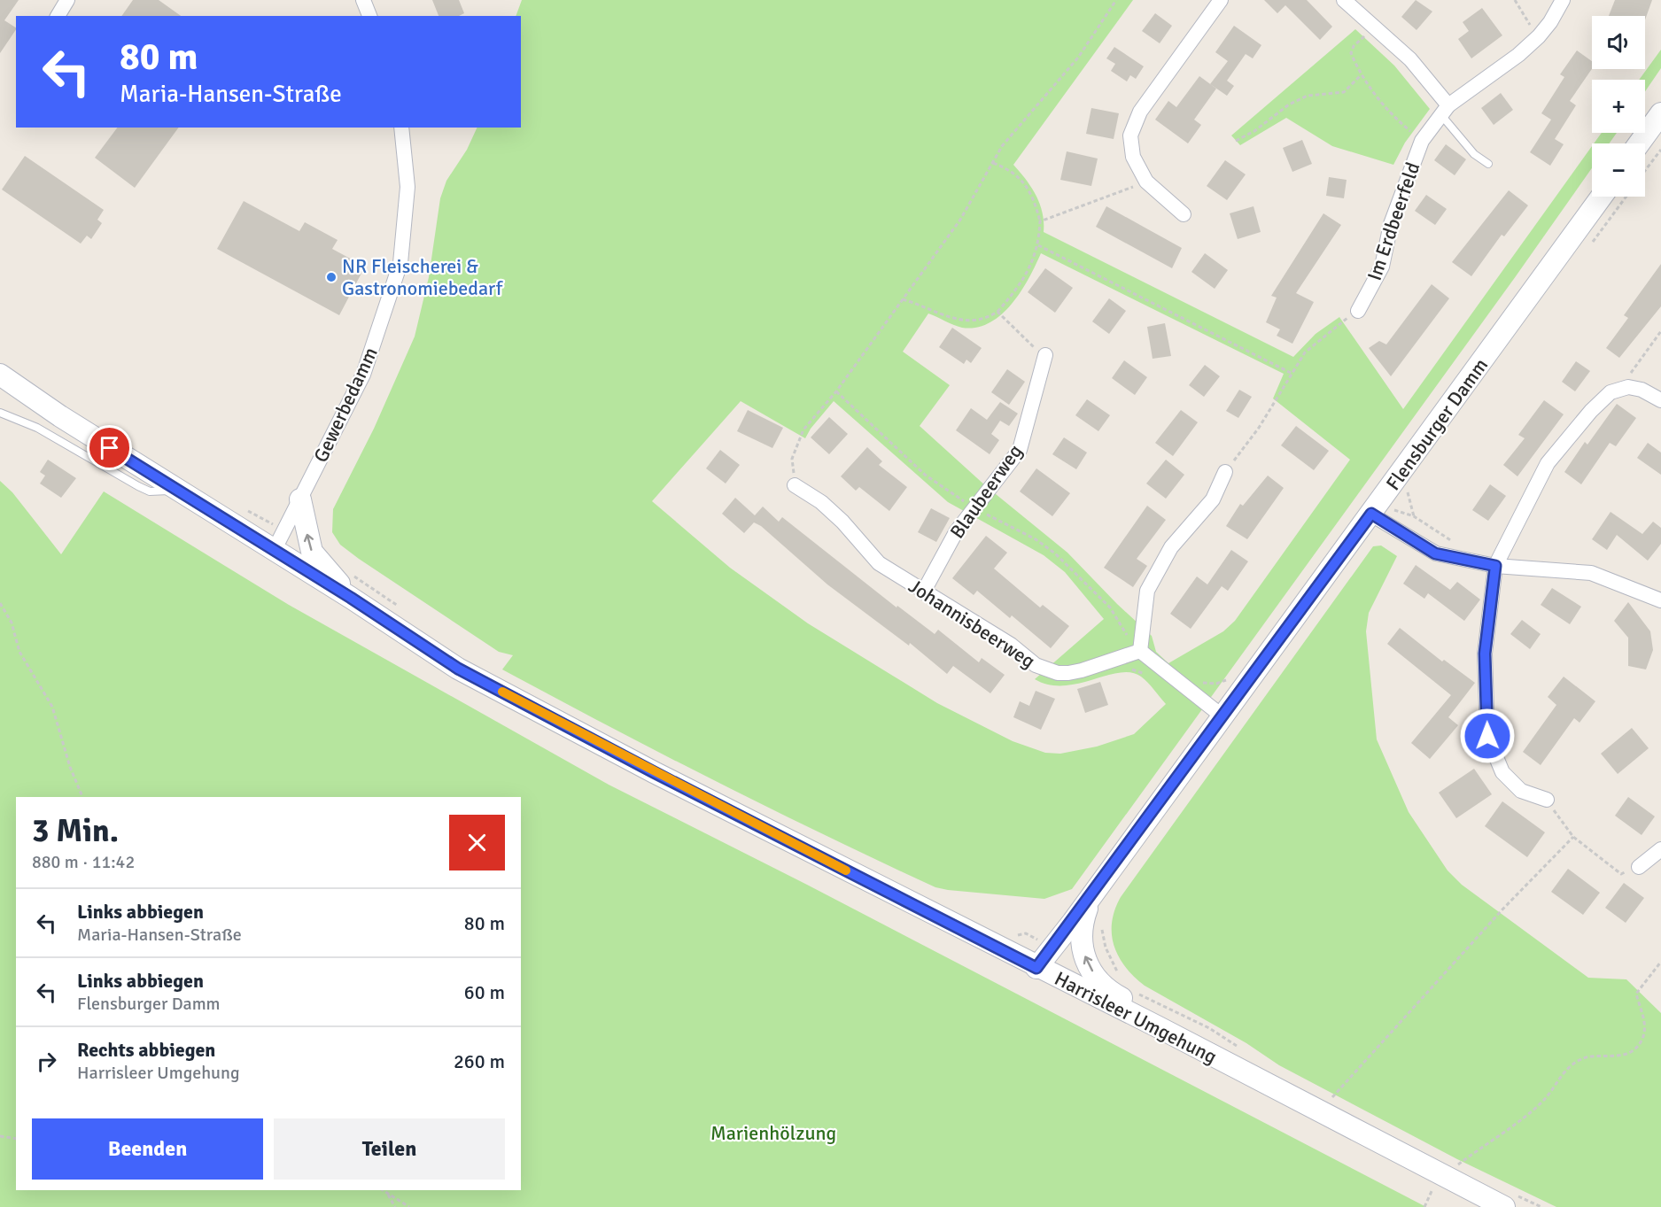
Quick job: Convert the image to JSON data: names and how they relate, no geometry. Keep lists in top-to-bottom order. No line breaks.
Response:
{"streets":{"main road":["Flensburger Damm","Harrisleer Umgehung"],"street":["Im Erdbeerfeld","Gewerbedamm","Blaubeerweg","Johannisbeerweg"]},"crossings":[["Gewerbedamm","Harrisleer Umgehung"],["Flensburger Damm","Harrisleer Umgehung"],["Blaubeerweg","Johannisbeerweg"]],"parks":["Marienhölzung"],"places":["NR Fleischerei & Gastronomiebedarf"],"page":{"map_buttons":["+","−"],"turn":["80 m","Maria-Hansen-Straße"],"heading":["3 Min.","880 m · 11:42"],"list":[{"name":"Links abbiegen","note":"Maria-Hansen-Straße","value":"80 m"},{"name":"Links abbiegen","note":"Flensburger Damm","value":"60 m"},{"name":"Rechts abbiegen","note":"Harrisleer Umgehung","value":"260 m"}],"buttons":["Beenden","Teilen"]}}
